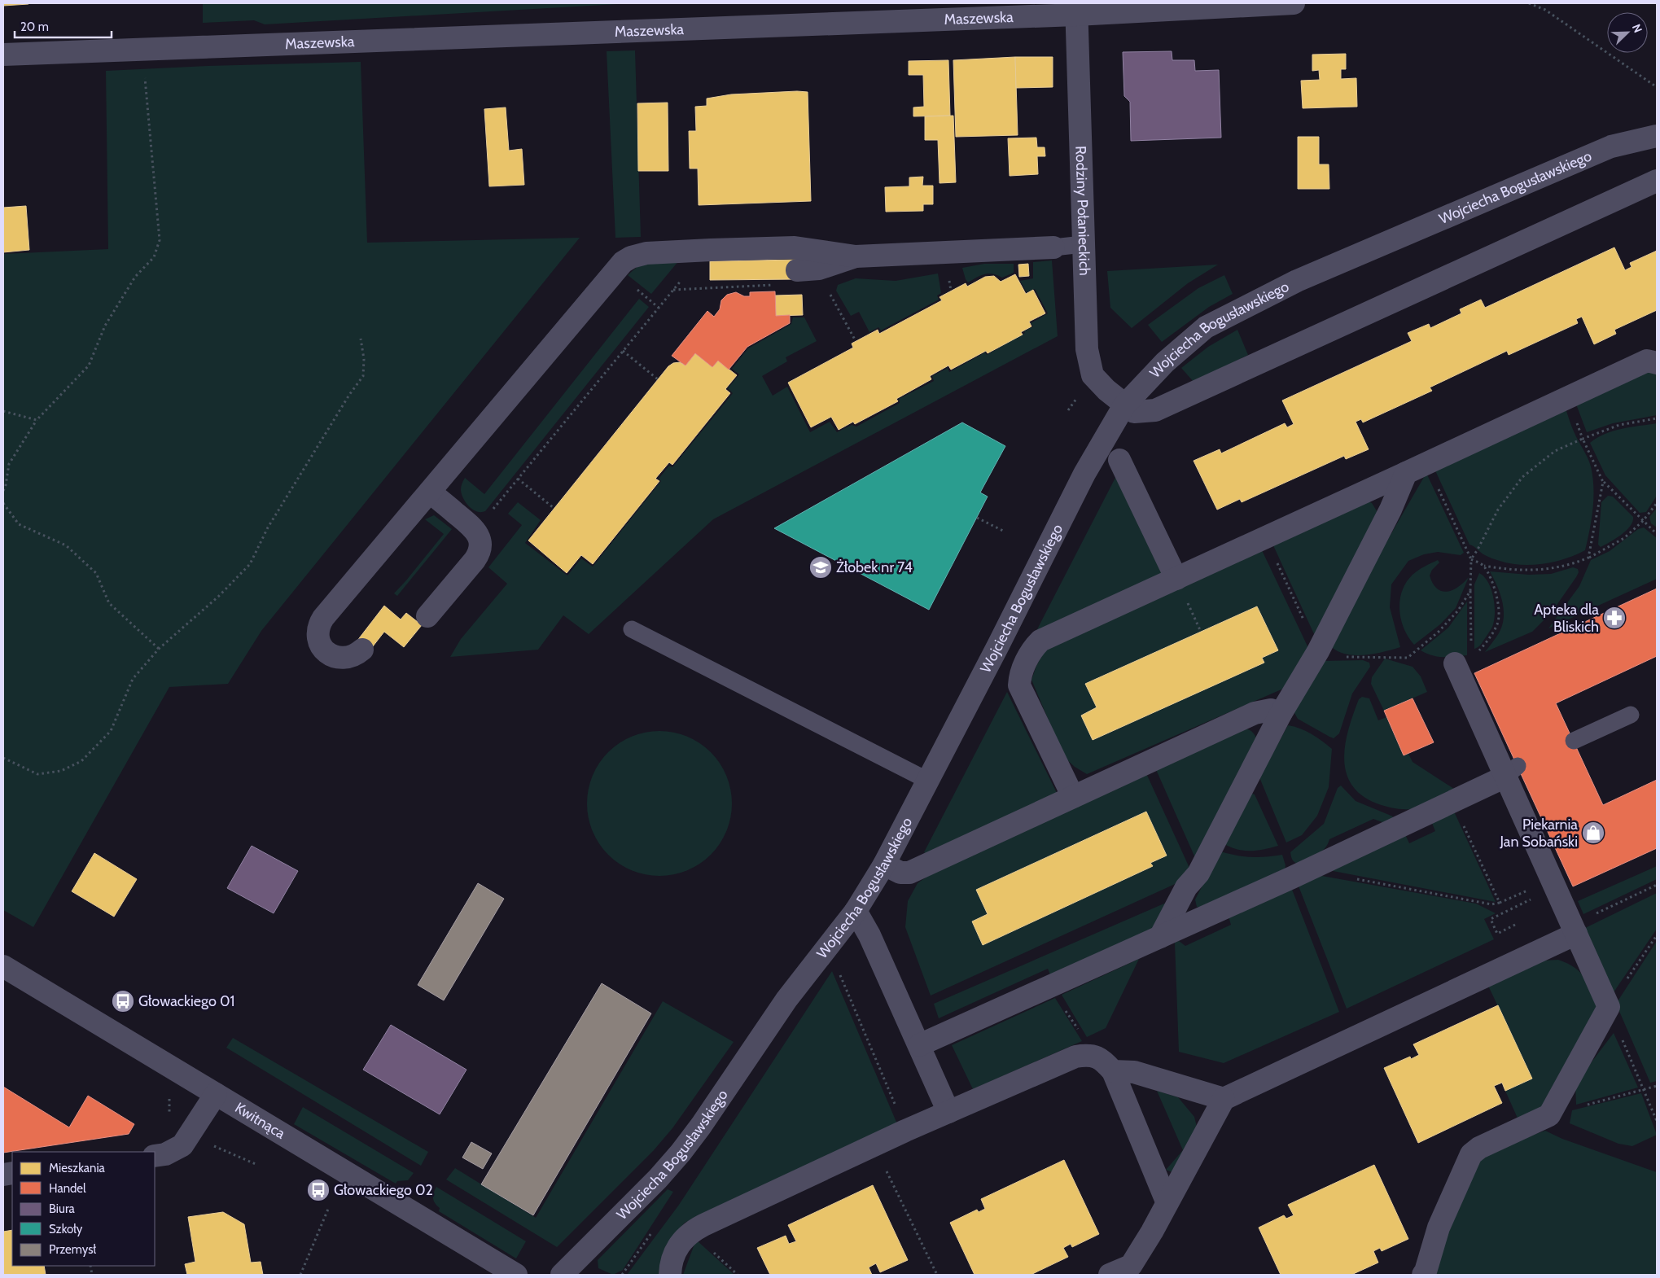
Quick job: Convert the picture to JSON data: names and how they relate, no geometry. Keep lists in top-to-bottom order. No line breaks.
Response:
{"streets":{"street":["Maszewska","Wojciecha Bogusławskiego","Rodziny Połanieckich","Kwitnąca"]},"crossings":[["Maszewska","Rodziny Połanieckich"],["Wojciecha Bogusławskiego","Rodziny Połanieckich"]],"places":{"school or university":["Żłobek nr 74"],"pharmacy":["Apteka dla Bliskich"],"shop":["Piekarnia Jan Sobański"],"bus stop":["Głowackiego 01","Głowackiego 02"]},"legend":["Mieszkania","Handel","Biura","Szkoły","Przemysł"],"scale_bar":"20 m","north":"top right"}
